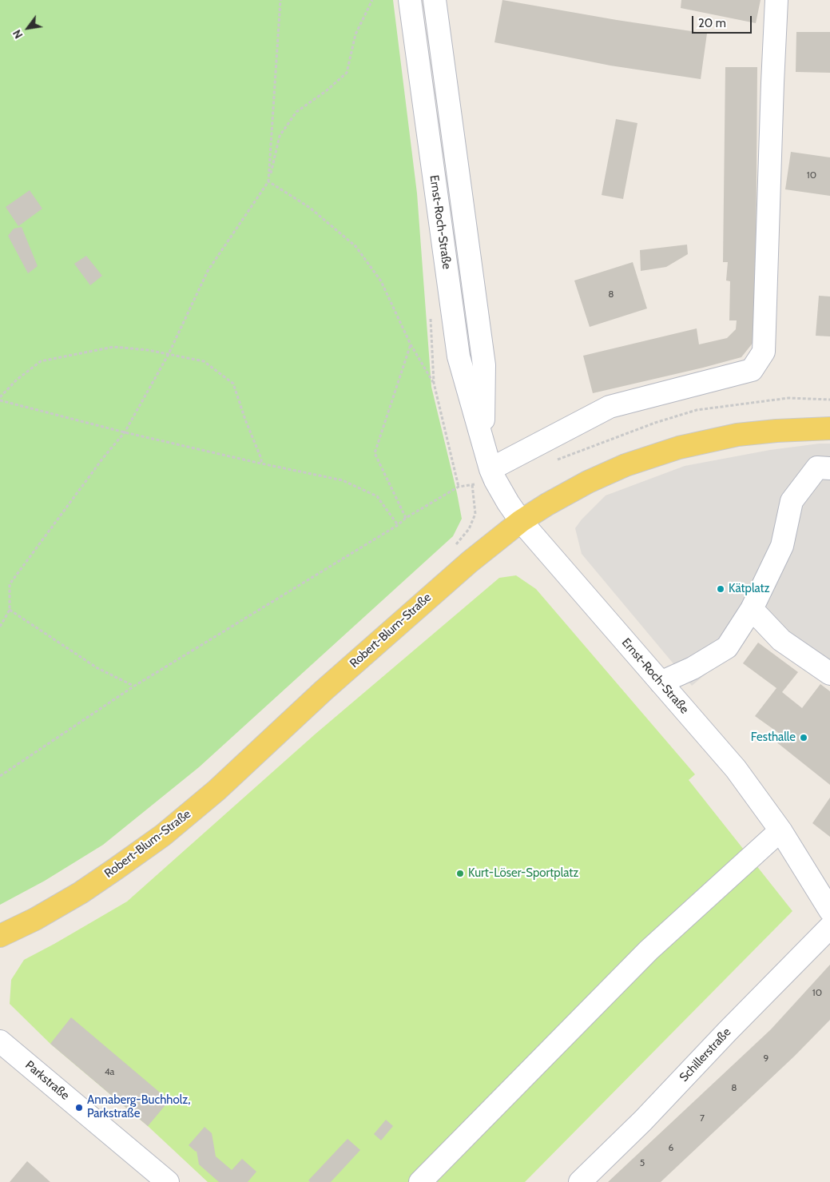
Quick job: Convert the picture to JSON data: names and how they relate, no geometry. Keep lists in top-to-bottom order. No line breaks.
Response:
{"streets":{"main road":["Robert-Blum-Straße"],"street":["Ernst-Roch-Straße","Schillerstraße","Parkstraße"]},"crossings":[["Ernst-Roch-Straße","Robert-Blum-Straße"]],"places":["Kätplatz","Festhalle","Kurt-Löser-Sportplatz","Annaberg-Buchholz, Parkstraße"],"house_numbers":["10","8","10","9","4a","8","7","6","5"],"scale_bar":"20 m","north":"bottom left"}
